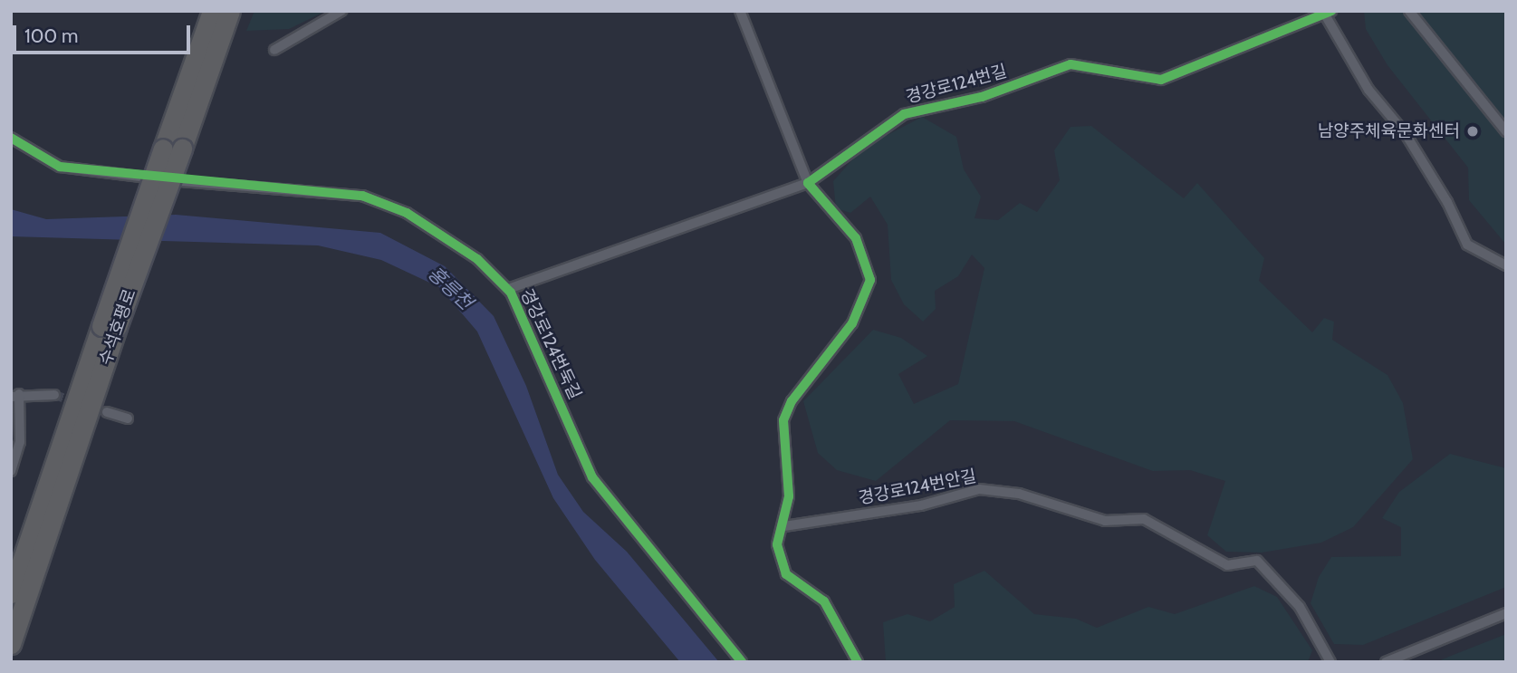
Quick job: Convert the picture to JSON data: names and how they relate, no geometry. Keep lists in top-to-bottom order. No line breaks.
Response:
{"streets":{"highway":["수석호평로"],"street":["경강로124번길","경강로124번둑길","경강로124번안길"]},"crossings":[["경강로124번길","경강로124번둑길"]],"water":["홍릉천"],"places":["남양주체육문화센터"],"scale_bar":"100 m"}
